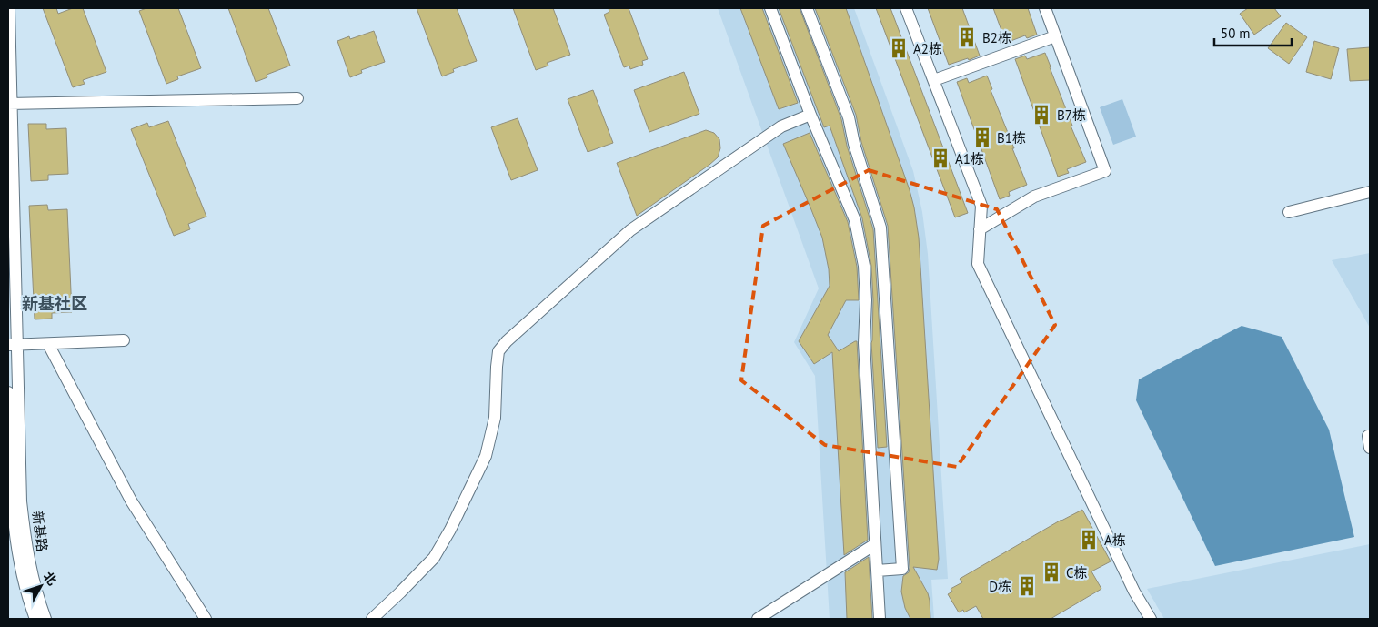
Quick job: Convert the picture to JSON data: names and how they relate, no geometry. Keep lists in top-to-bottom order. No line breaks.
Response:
{"streets":{"street":["新基路"]},"districts":["新基社区"],"places":{"building":["B2栋","A2栋","B7栋","B1栋","A1栋","A栋","C栋","D栋"]},"scale_bar":"50 m","north":"top right"}
